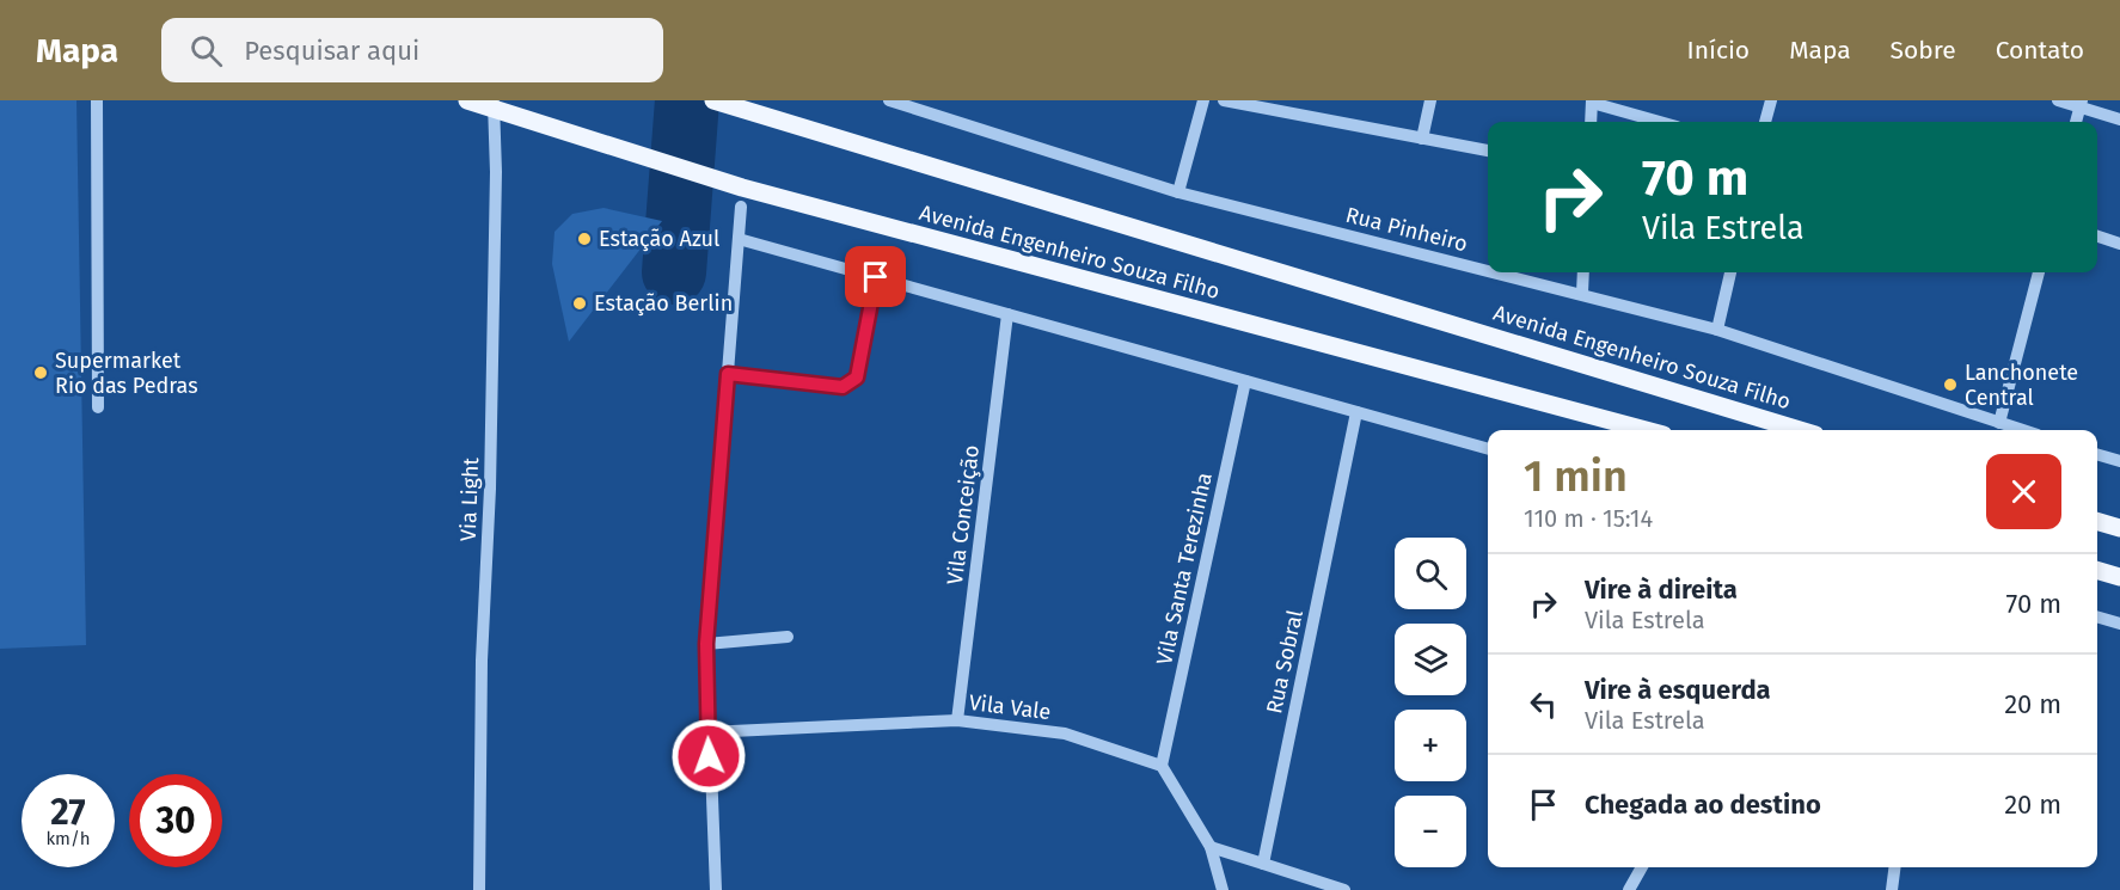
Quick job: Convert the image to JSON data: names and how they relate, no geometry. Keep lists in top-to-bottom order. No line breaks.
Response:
{"streets":{"main road":["Avenida Engenheiro Souza Filho"],"street":["Rua Pinheiro","Via Light","Vila Conceição","Vila Santa Terezinha","Rua Sobral","Vila Vale"]},"crossings":[["Avenida Engenheiro Souza Filho","Via Light"],["Vila Conceição","Vila Vale"],["Vila Santa Terezinha","Vila Vale"]],"places":["Estação Azul","Estação Berlin","Supermarket Rio das Pedras","Lanchonete Central"],"page":{"header":"Mapa","search":"Pesquisar aqui","nav":["Início","Mapa","Sobre","Contato"],"turn":["70 m","Vila Estrela"],"heading":["1 min","110 m · 15:14"],"map_buttons":["+","−"],"list":[{"name":"Vire à direita","note":"Vila Estrela","value":"70 m"},{"name":"Vire à esquerda","note":"Vila Estrela","value":"20 m"},{"name":"Chegada ao destino","value":"20 m"}],"speed":"27 km/h","limit":"30"}}
